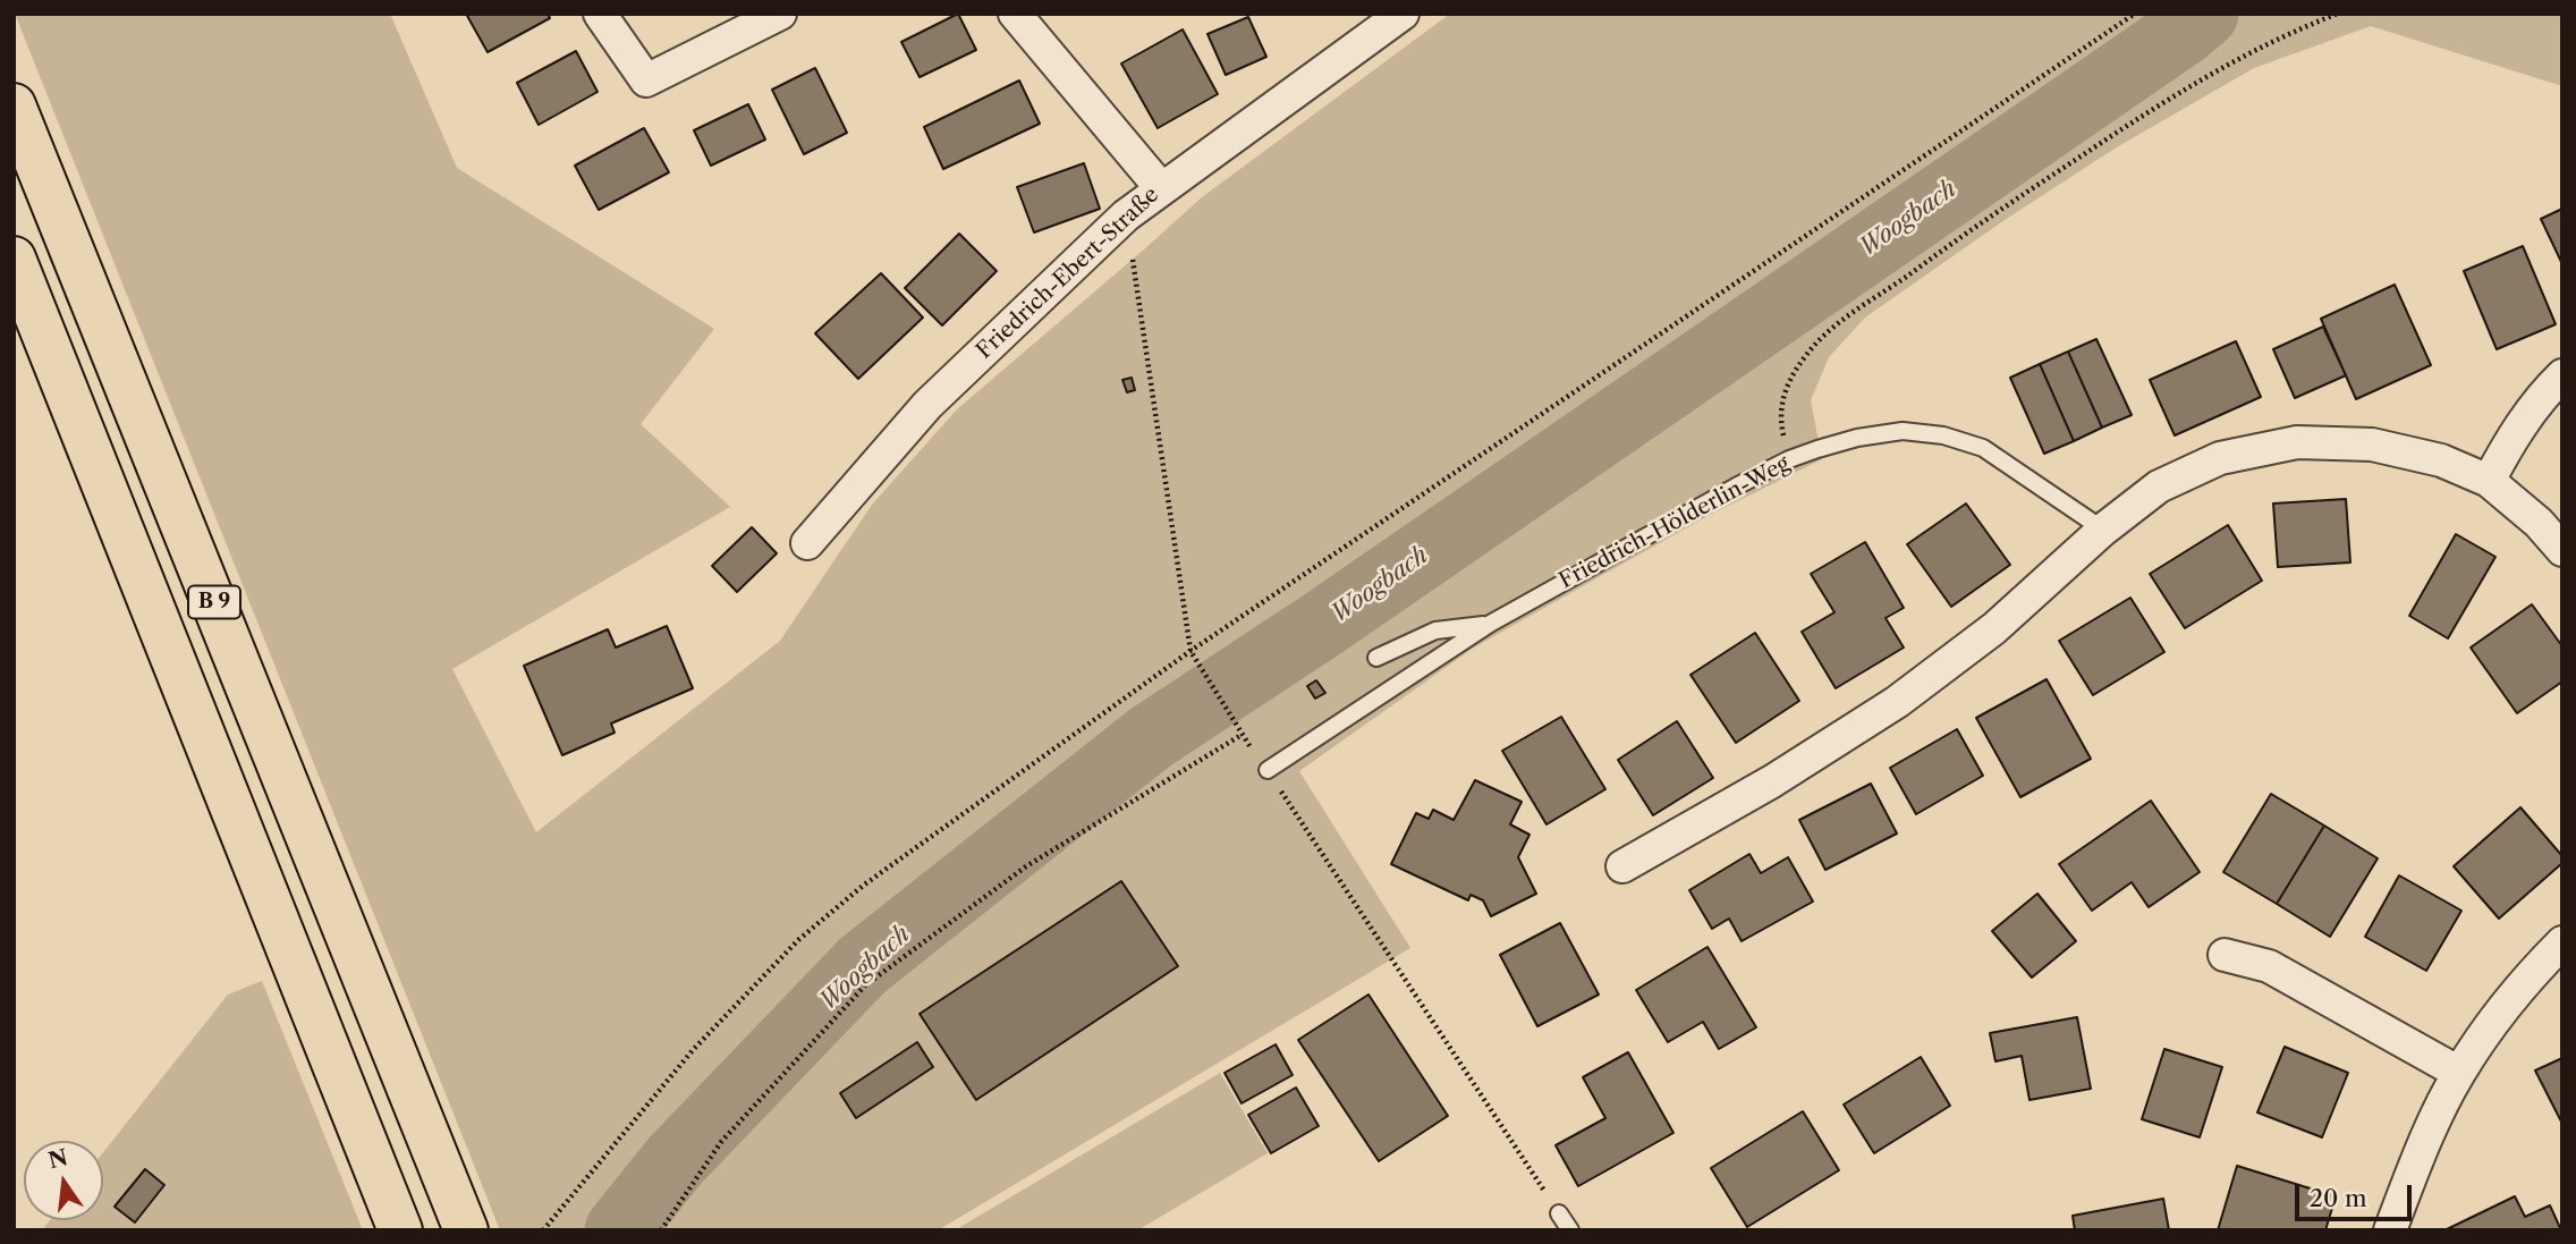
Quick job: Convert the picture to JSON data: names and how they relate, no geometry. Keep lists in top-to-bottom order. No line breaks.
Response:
{"streets":{"highway":["B 9"],"street":["Friedrich-Ebert-Straße"],"lane":["Friedrich-Hölderlin-Weg"]},"water":["Woogbach"],"scale_bar":"20 m","north":"top"}
